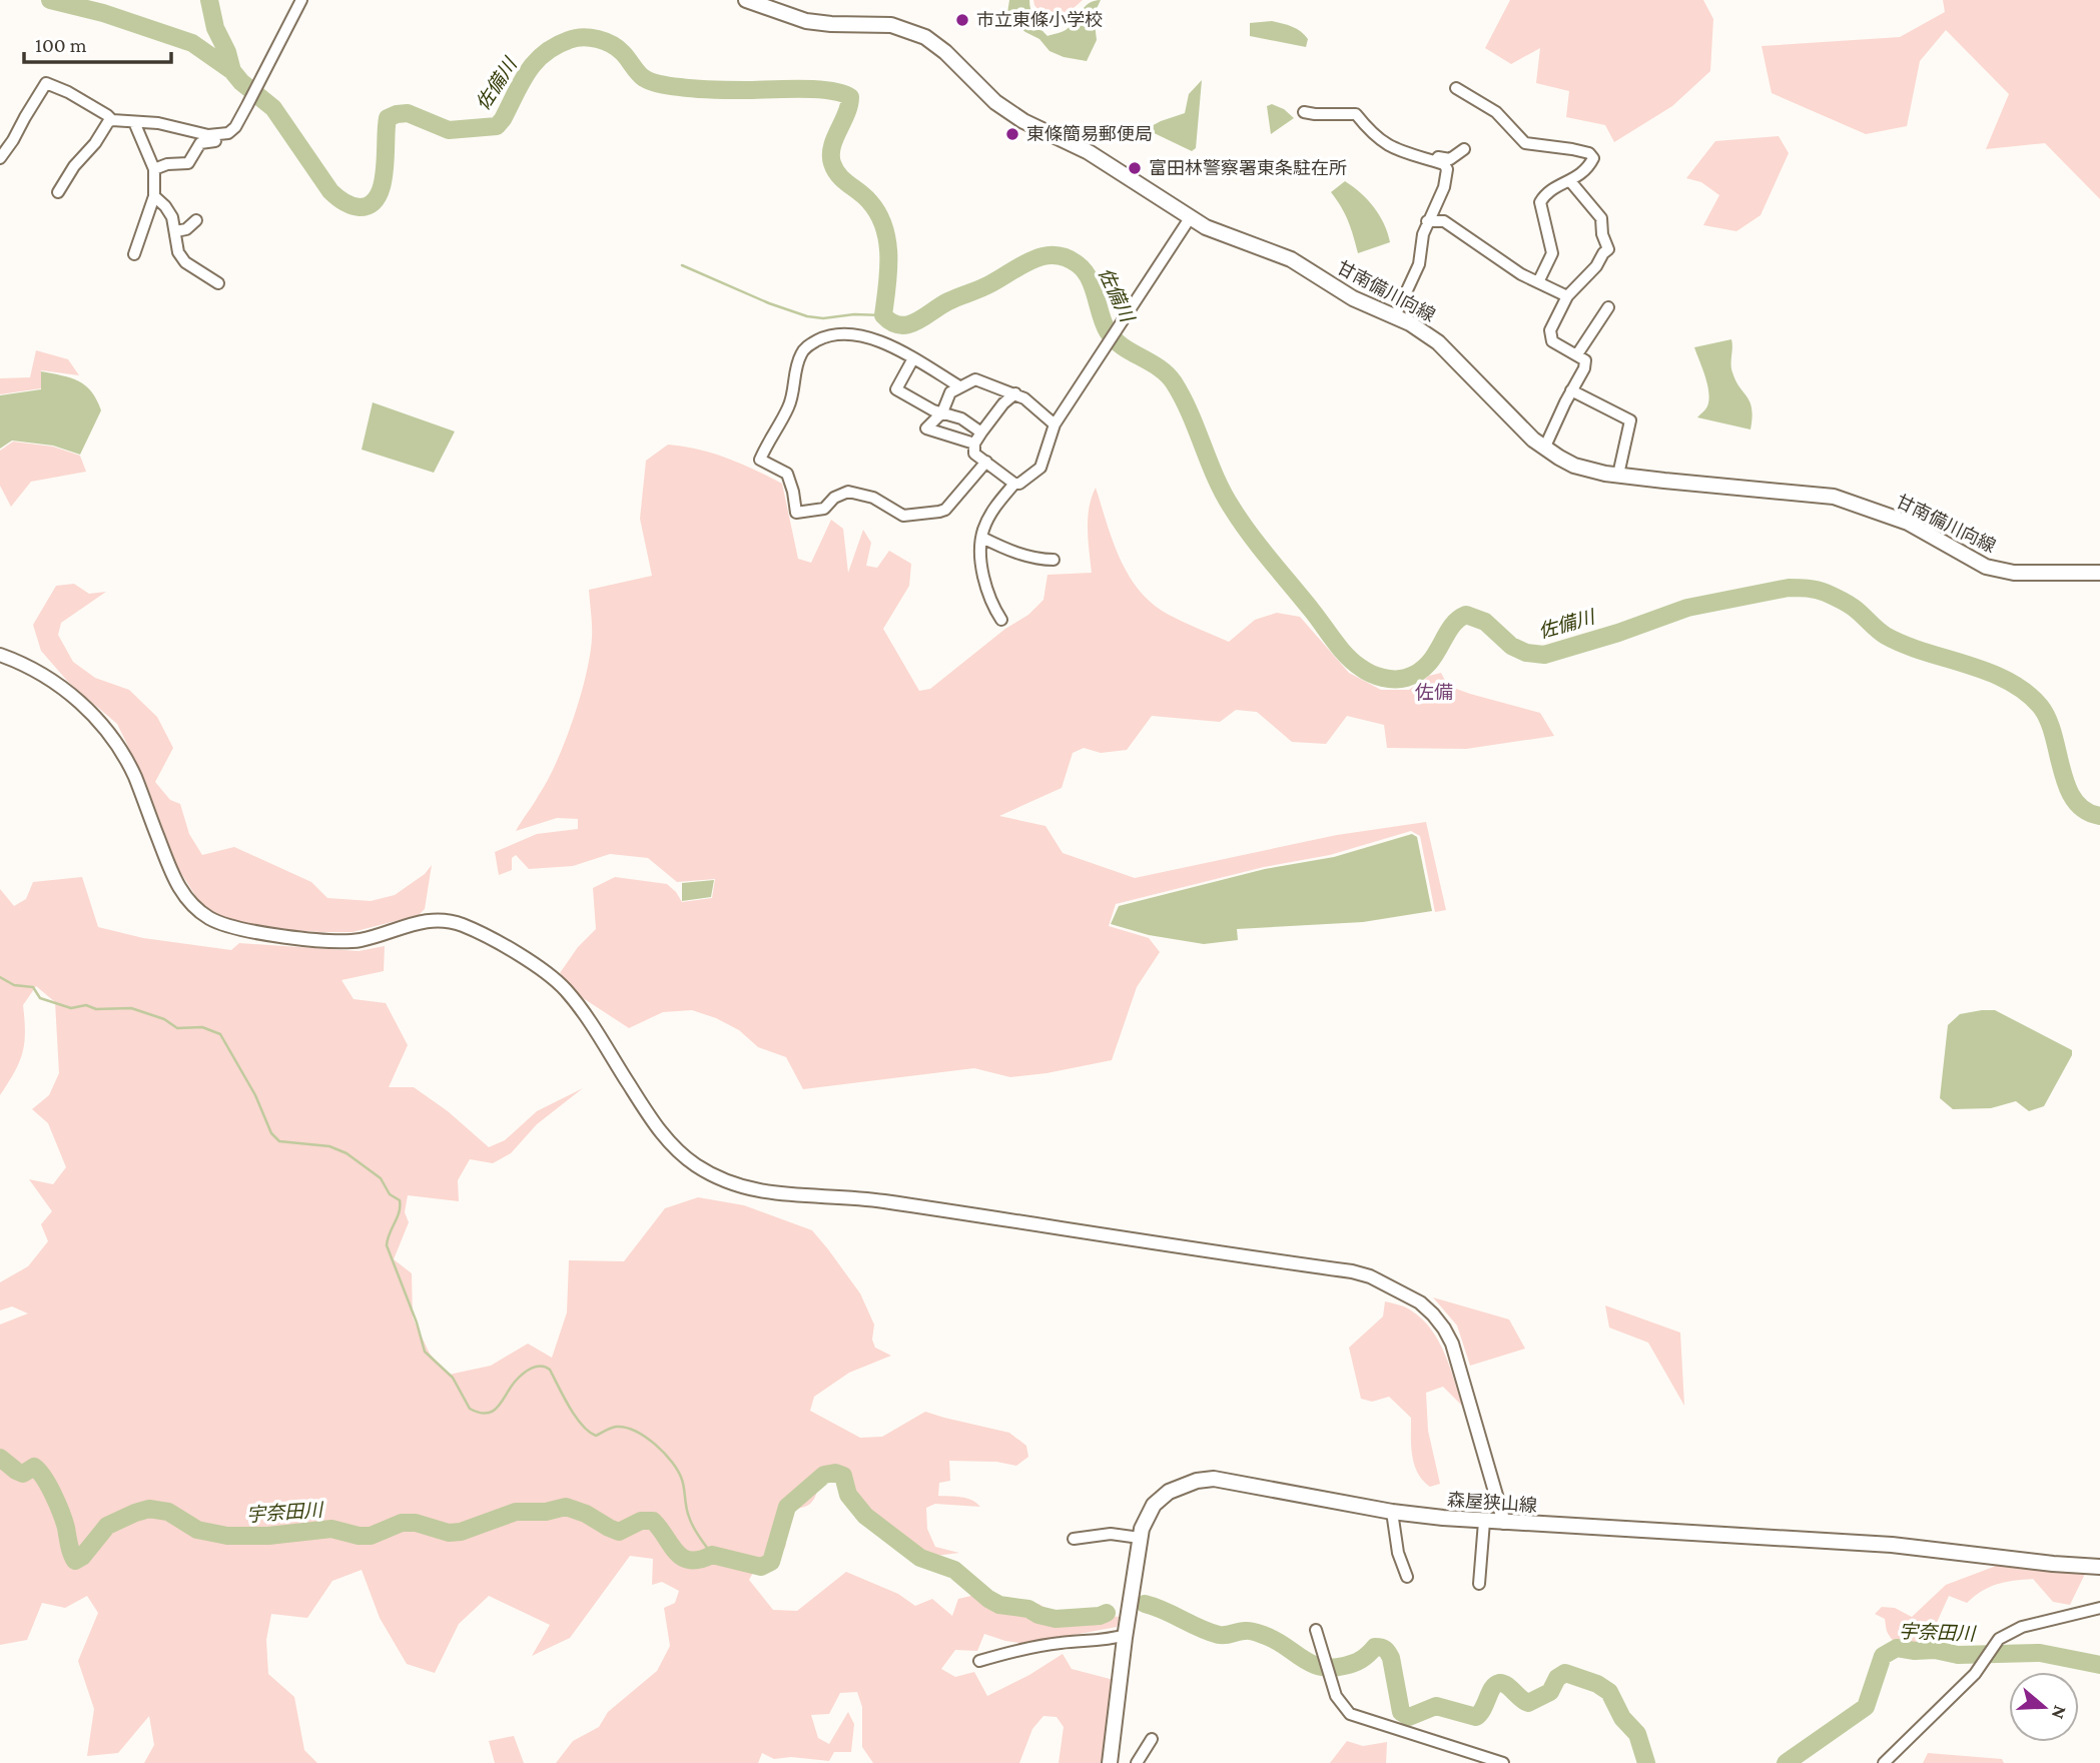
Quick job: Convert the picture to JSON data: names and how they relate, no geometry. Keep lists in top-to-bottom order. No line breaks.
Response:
{"streets":{"main road":["甘南備川向線","森屋狭山線"]},"districts":["佐備"],"water":["佐備川","宇奈田川"],"places":["市立東條小学校","東條簡易郵便局","富田林警察署東条駐在所"],"scale_bar":"100 m","north":"right"}
